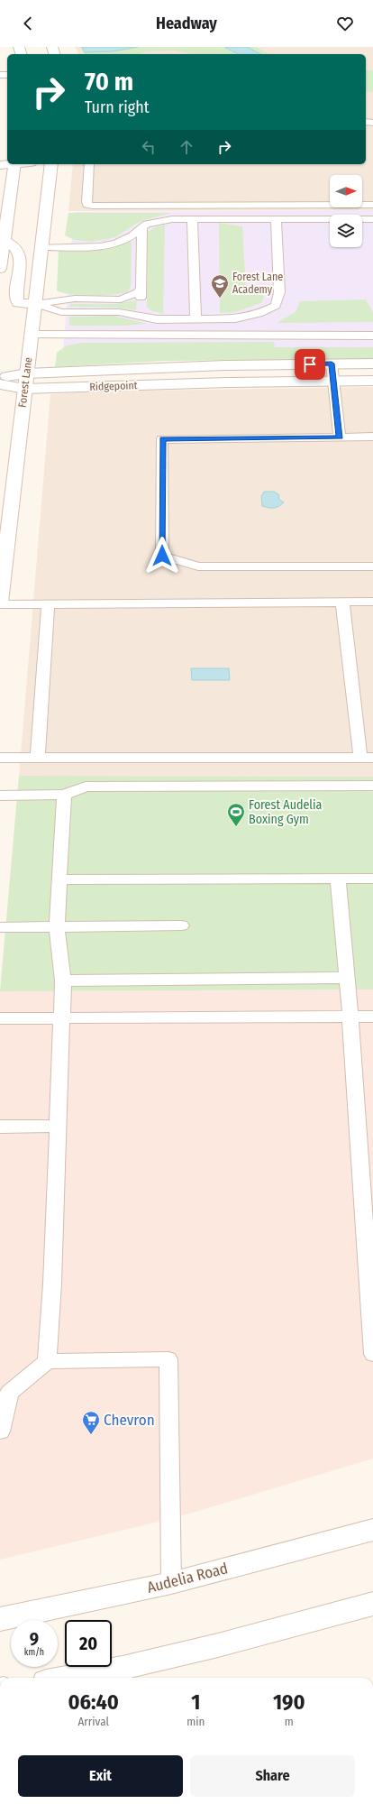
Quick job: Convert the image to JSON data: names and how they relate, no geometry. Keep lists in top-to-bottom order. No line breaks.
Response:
{"streets":{"main road":["Forest Lane","Ridgepoint","Audelia Road"]},"crossings":[["Forest Lane","Ridgepoint"]],"places":{"school or university":["Forest Lane Academy"],"sports":["Forest Audelia Boxing Gym"],"supermarket":["Chevron"]},"north":"right","page":{"header":"Headway","turn":["70 m","Turn right"],"speed":"9 km/h","limit":"20","eta":["06:40","Arrival","1","min","190","m"],"buttons":["Exit","Share"]}}
